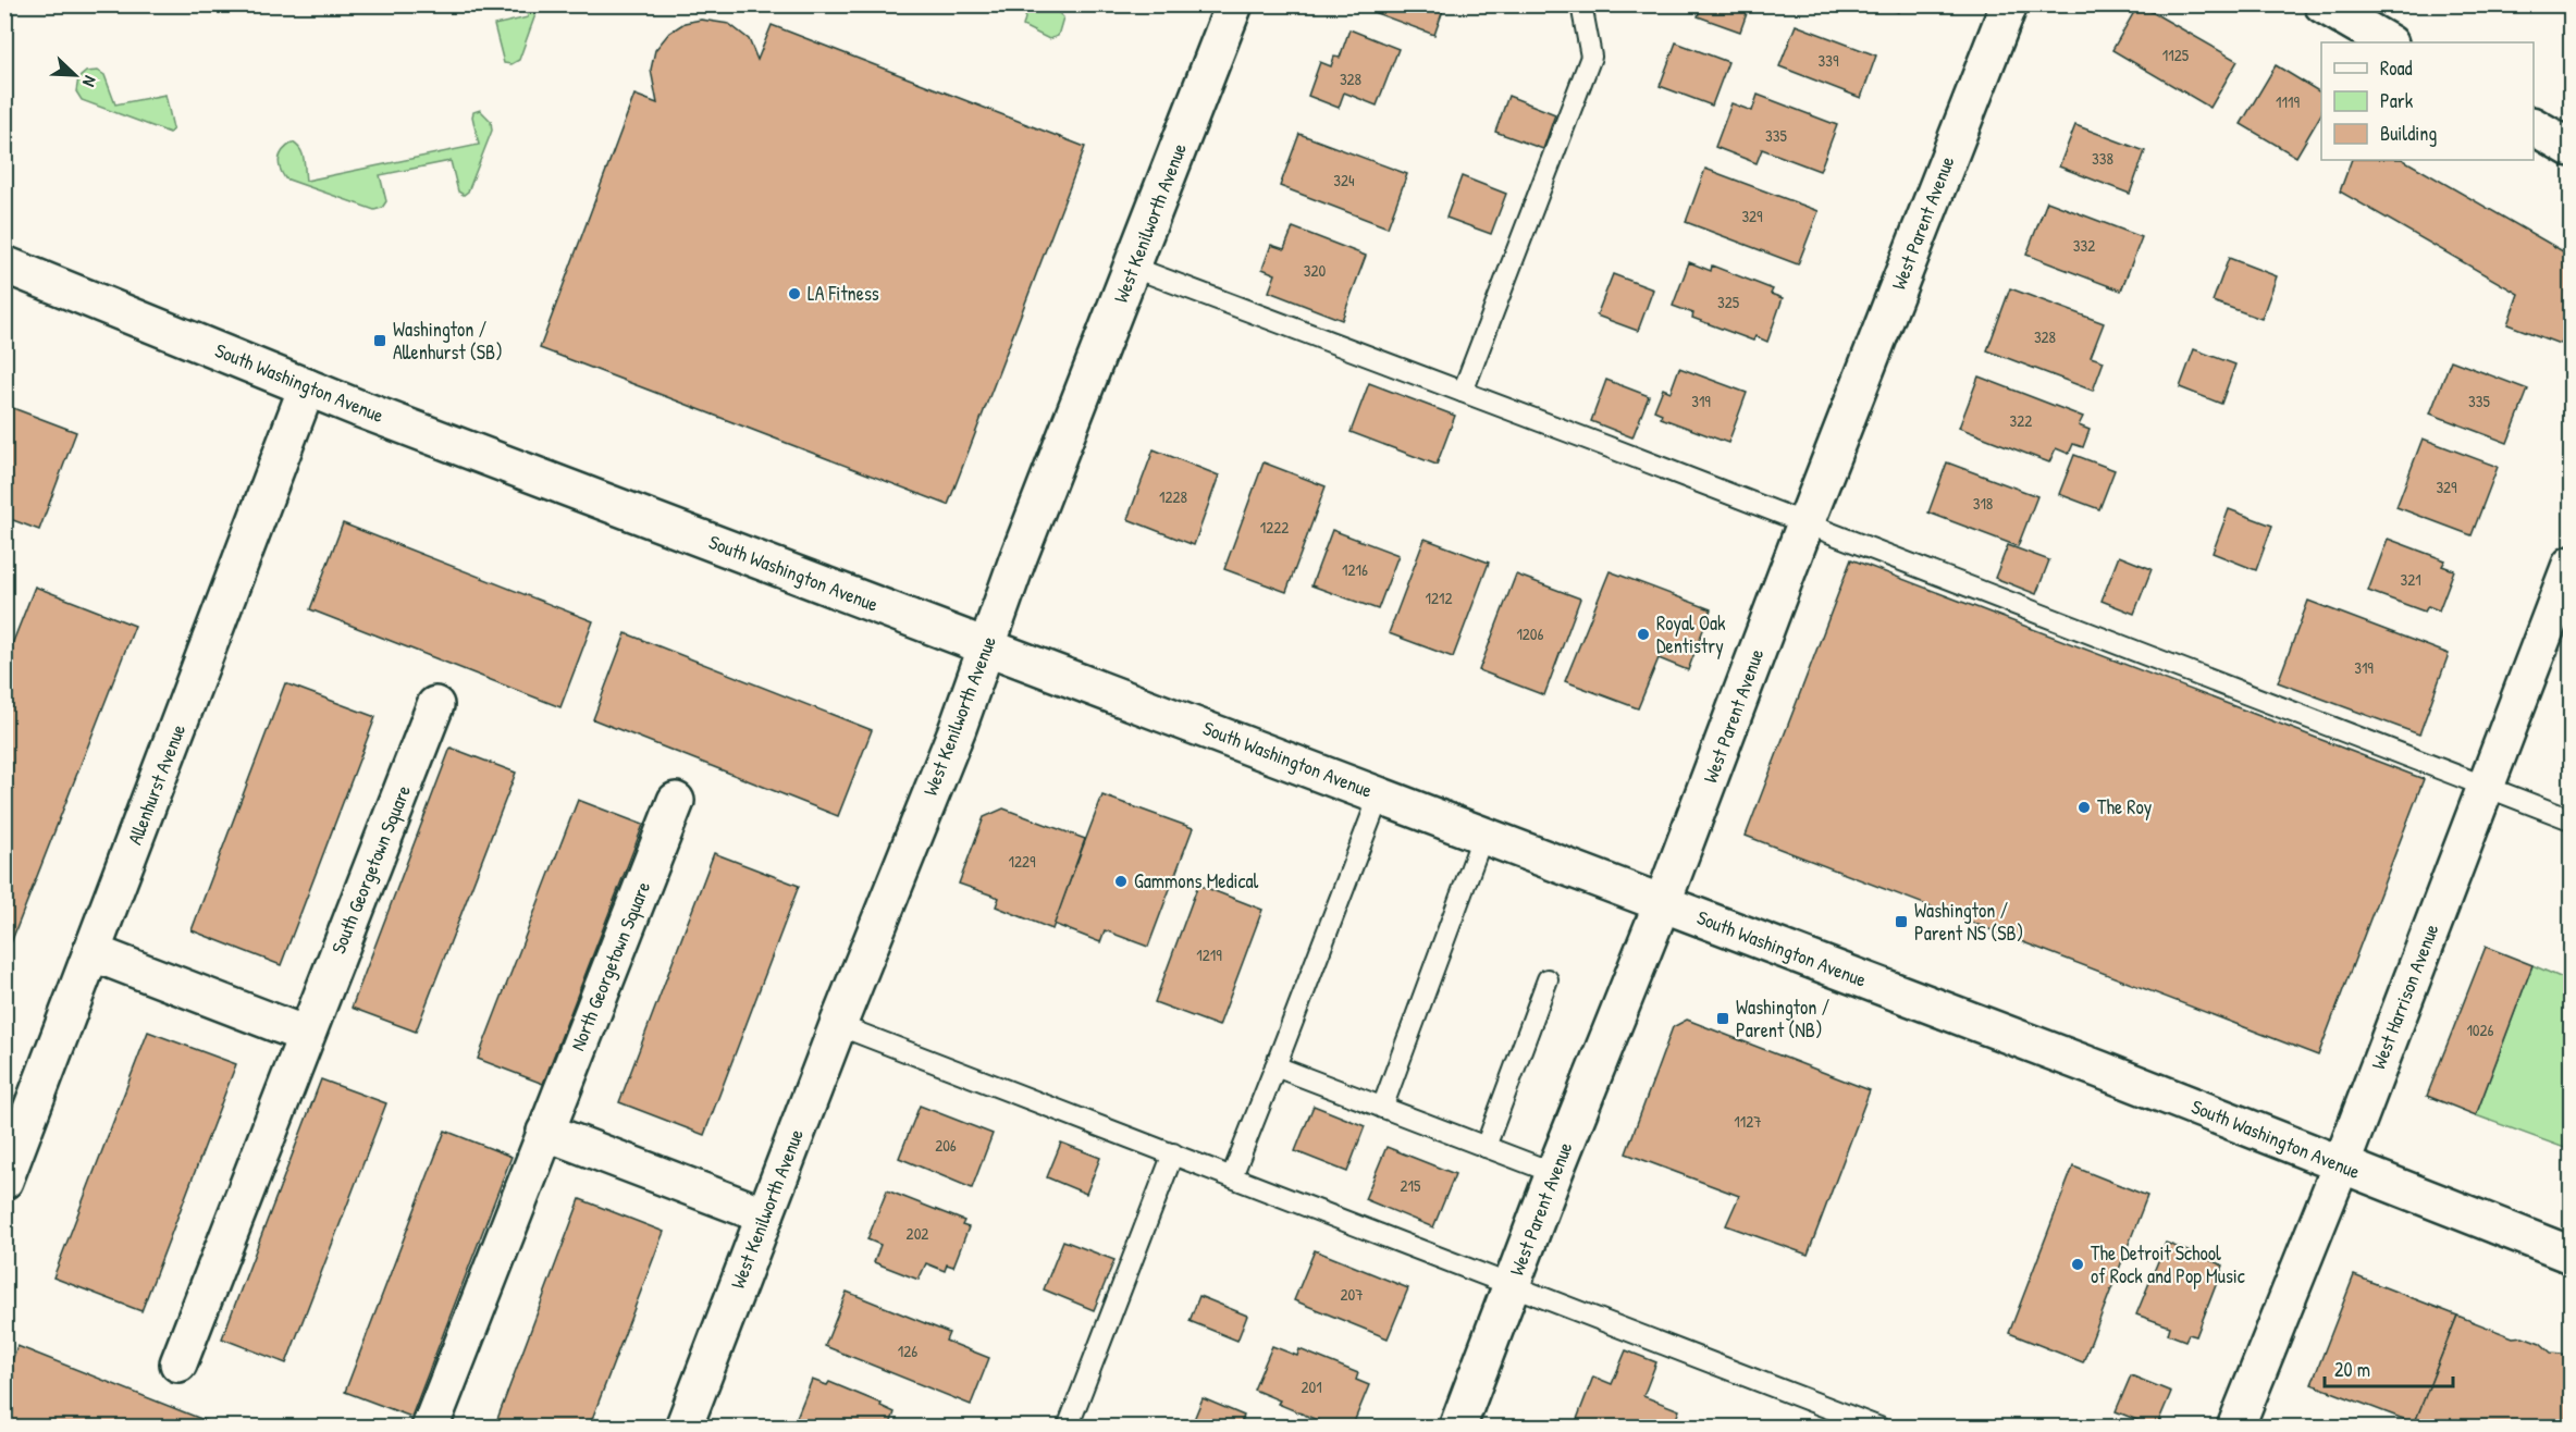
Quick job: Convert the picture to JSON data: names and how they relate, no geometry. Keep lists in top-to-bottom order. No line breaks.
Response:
{"streets":{"street":["West Kenilworth Avenue","West Parent Avenue","South Washington Avenue","Allenhurst Avenue","South Georgetown Square","North Georgetown Square","West Harrison Avenue"]},"crossings":[["West Kenilworth Avenue","South Washington Avenue"],["West Parent Avenue","South Washington Avenue"],["South Washington Avenue","Allenhurst Avenue"],["South Washington Avenue","West Harrison Avenue"]],"places":{"other":["LA Fitness","Royal Oak Dentistry","The Roy","Gammons Medical","The Detroit School of Rock and Pop Music"],"transit":["Washington / Allenhurst (SB)","Washington / Parent NS (SB)","Washington / Parent (NB)"]},"house_numbers":["1125","339","328","1119","335","338","324","329","332","320","325","328","319","335","322","329","1228","318","1222","1216","321","1212","1206","319","1229","1219","1026","1127","206","215","202","207","126","201"],"legend":["Road","Park","Building"],"scale_bar":"20 m","north":"bottom right"}
